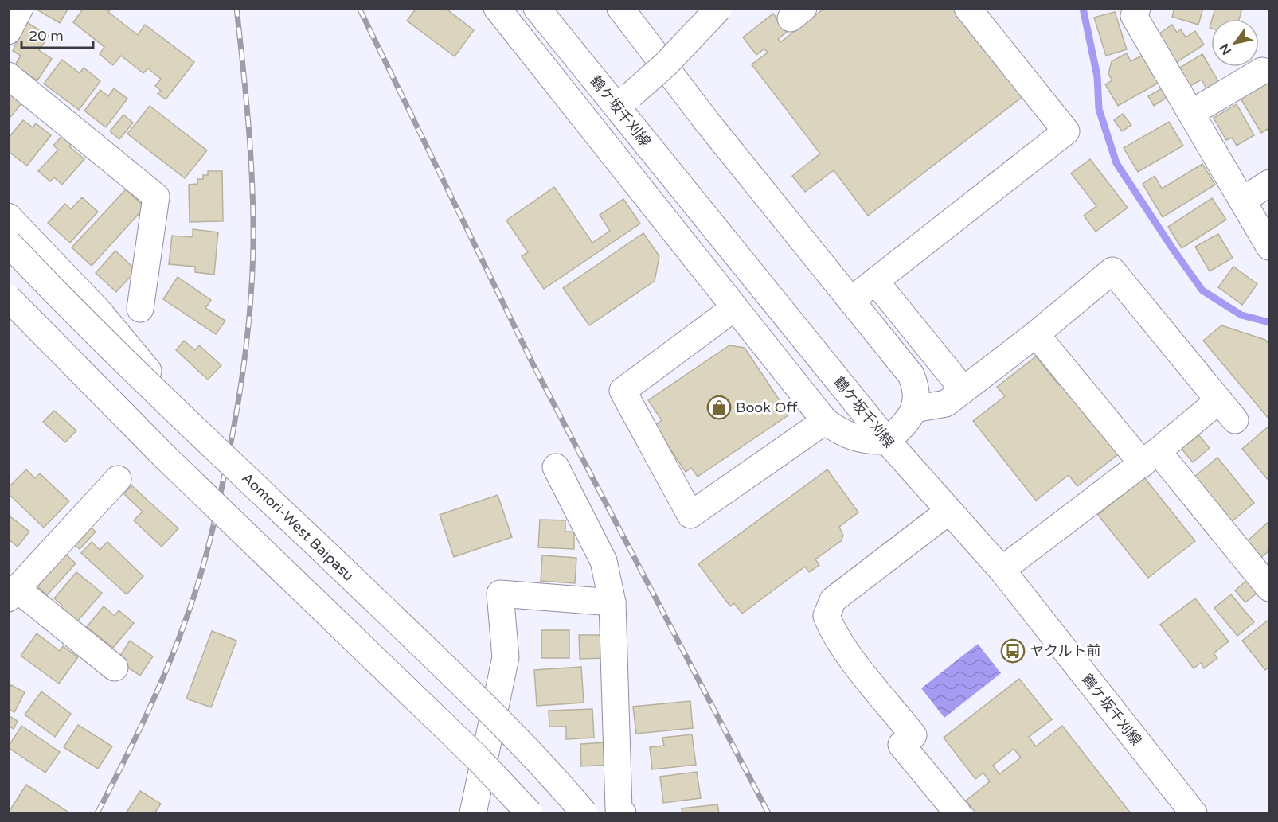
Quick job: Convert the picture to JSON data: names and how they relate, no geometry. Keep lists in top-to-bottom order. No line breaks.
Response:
{"streets":{"main road":["鶴ケ坂千刈線","Aomori-West Baipasu"]},"places":{"shop":["Book Off"],"bus stop":["ヤクルト前"]},"scale_bar":"20 m","north":"bottom left"}
